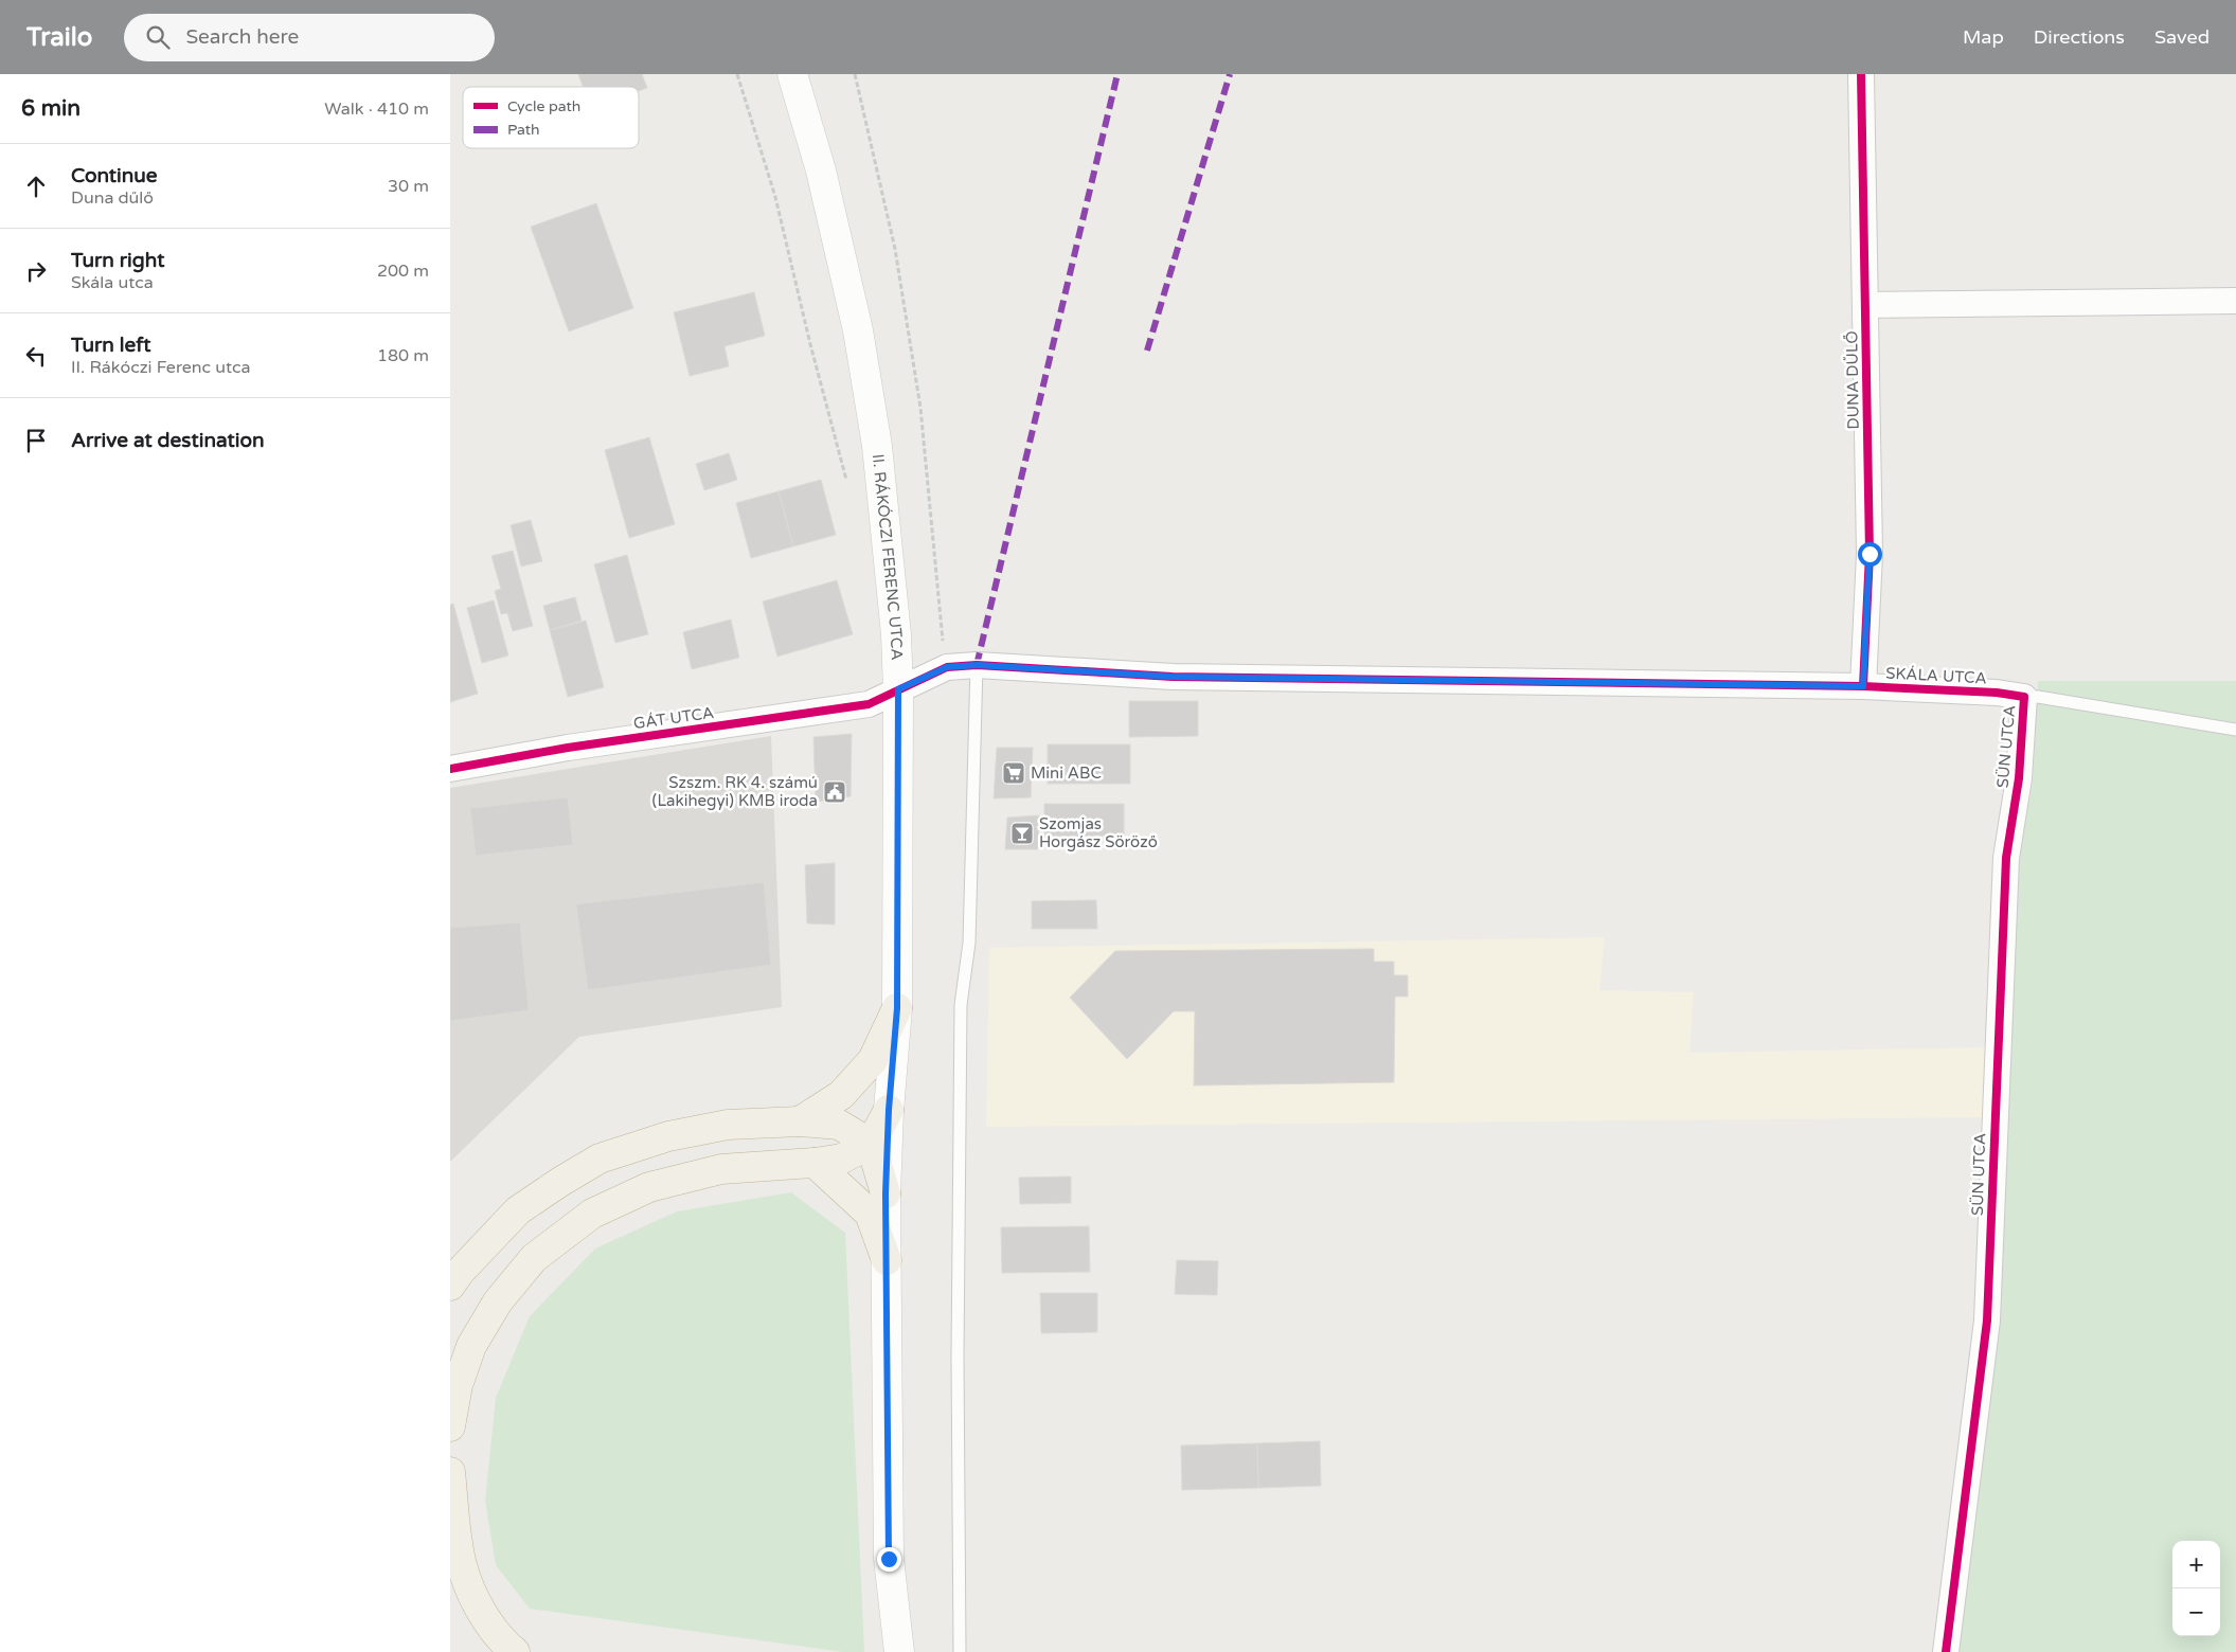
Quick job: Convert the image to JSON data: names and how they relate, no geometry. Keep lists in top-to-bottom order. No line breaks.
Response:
{"streets":{"main road":["II. RÁKÓCZI FERENC UTCA"],"street":["DUNA DŰLŐ","SKÁLA UTCA","GÁT UTCA","SÜN UTCA"]},"crossings":[["DUNA DŰLŐ","SKÁLA UTCA"],["II. RÁKÓCZI FERENC UTCA","SKÁLA UTCA"],["II. RÁKÓCZI FERENC UTCA","GÁT UTCA"],["SKÁLA UTCA","GÁT UTCA"],["SKÁLA UTCA","SÜN UTCA"]],"places":{"supermarket":["Mini ABC"],"public building":["Szszm. RK 4. számú (Lakihegyi) KMB iroda"],"bar":["Szomjas Horgász Söröző"]},"legend":["Cycle path","Path"],"page":{"header":"Trailo","search":"Search here","nav":["Map","Directions","Saved"],"heading":["6 min","Walk · 410 m"],"list":[["Continue","Duna dűlő","30 m"],["Turn right","Skála utca","200 m"],["Turn left","II. Rákóczi Ferenc utca","180 m"],"Arrive at destination"],"map_buttons":["+","−"]}}
